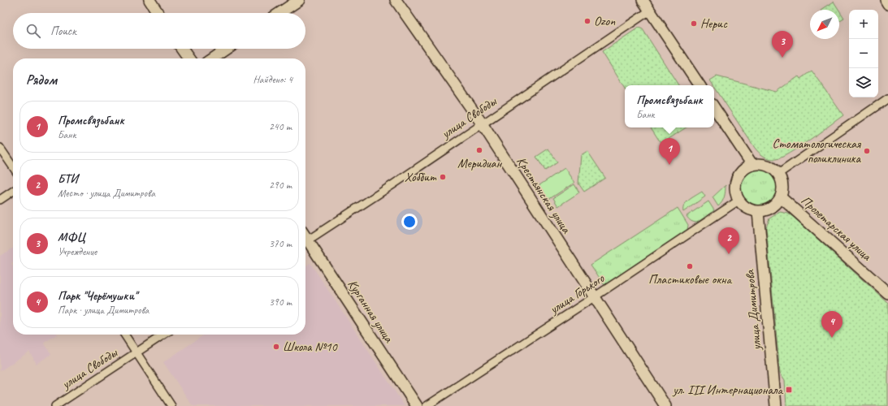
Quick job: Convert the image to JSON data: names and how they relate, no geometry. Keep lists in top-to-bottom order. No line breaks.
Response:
{"streets":{"street":["улица Свободы","Крестьянская улица","Пролетарская улица","улица Горького","улица Димитрова","Курганная улица"]},"crossings":[["улица Свободы","Крестьянская улица"],["Крестьянская улица","улица Горького"],["Пролетарская улица","улица Горького"],["Пролетарская улица","улица Димитрова"],["улица Горького","улица Димитрова"]],"places":{"other":["Ozon","Нерис","Меридиан","Стоматологическая поликлиника","Хоббит","Пластиковые окна","Школа №10"],"transit":["ул. III Интернационала"]},"north":"bottom left","page":{"map_buttons":["+","−"],"search":"Поиск","pins":["3","1","2","4"],"heading":["Рядом","Найдено: 4"],"popup":["Промсвязьбанк","Банк"],"list":[{"mark":"1","name":"Промсвязьбанк","note":"Банк","value":"240 m"},{"mark":"2","name":"БТИ","note":"Место · улица Димитрова","value":"290 m"},{"mark":"3","name":"МФЦ","note":"Учреждение","value":"370 m"},{"mark":"4","name":"Парк \"Черёмушки\"","note":"Парк · улица Димитрова","value":"390 m"}]}}
